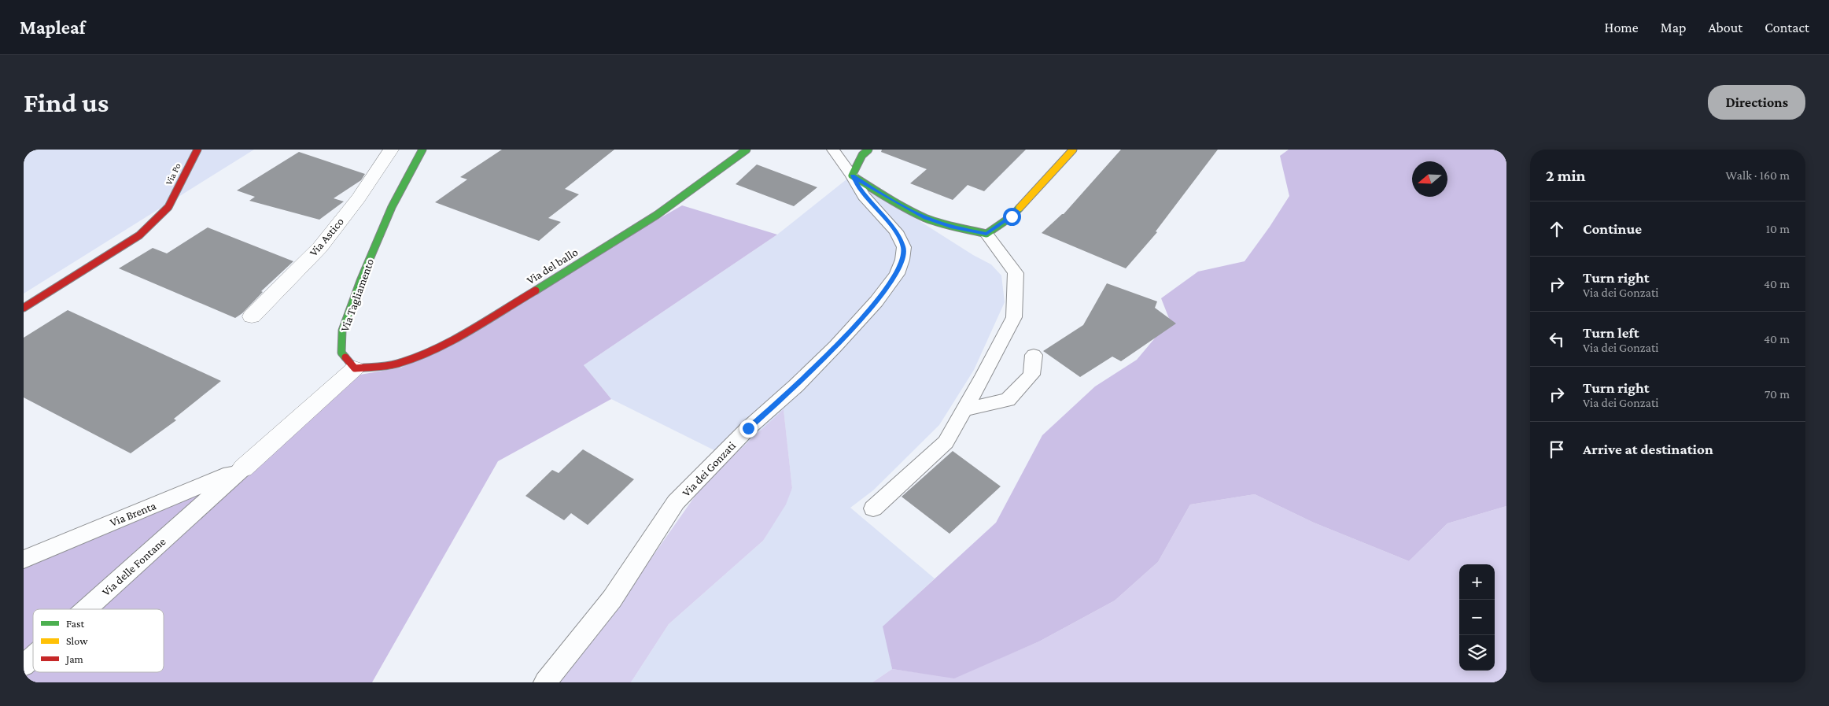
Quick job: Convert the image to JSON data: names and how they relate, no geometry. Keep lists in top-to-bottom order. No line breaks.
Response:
{"streets":{"street":["Via Po","Via Astico","Via del ballo","Via Tagliamento","Via dei Gonzati"],"lane":["Via Brenta","Via delle Fontane"]},"crossings":[["Via del ballo","Via Tagliamento"],["Via Brenta","Via delle Fontane"]],"legend":["Fast","Slow","Jam"],"north":"left","page":{"header":"Mapleaf","nav":["Home","Map","About","Contact"],"buttons":"Directions","title":"Find us","heading":["2 min","Walk · 160 m"],"list":[["Continue","10 m"],["Turn right","Via dei Gonzati","40 m"],["Turn left","Via dei Gonzati","40 m"],["Turn right","Via dei Gonzati","70 m"],"Arrive at destination"],"map_buttons":["+","−"]}}
